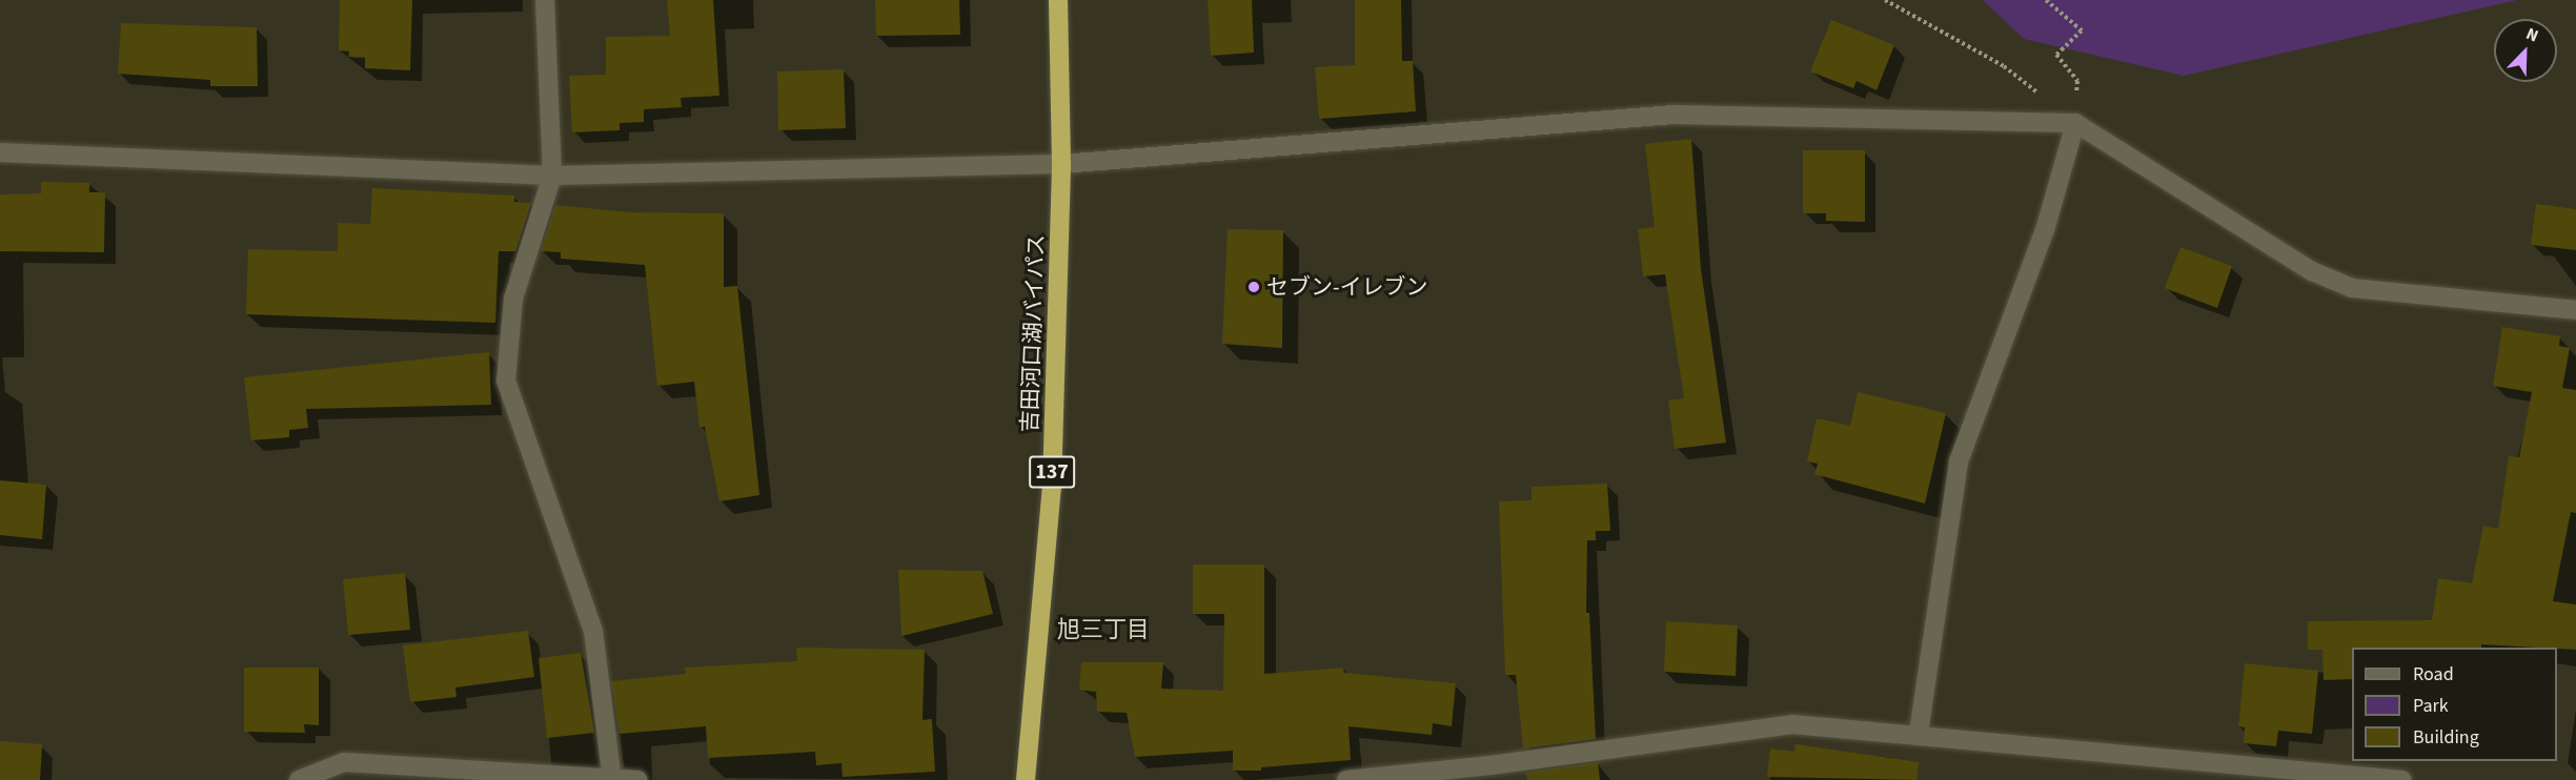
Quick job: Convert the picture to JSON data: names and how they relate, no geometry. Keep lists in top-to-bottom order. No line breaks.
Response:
{"streets":{"highway":["吉田河口湖バイパス","137"]},"districts":["旭三丁目"],"places":["セブン-イレブン"],"legend":["Road","Park","Building"],"north":"top right"}
